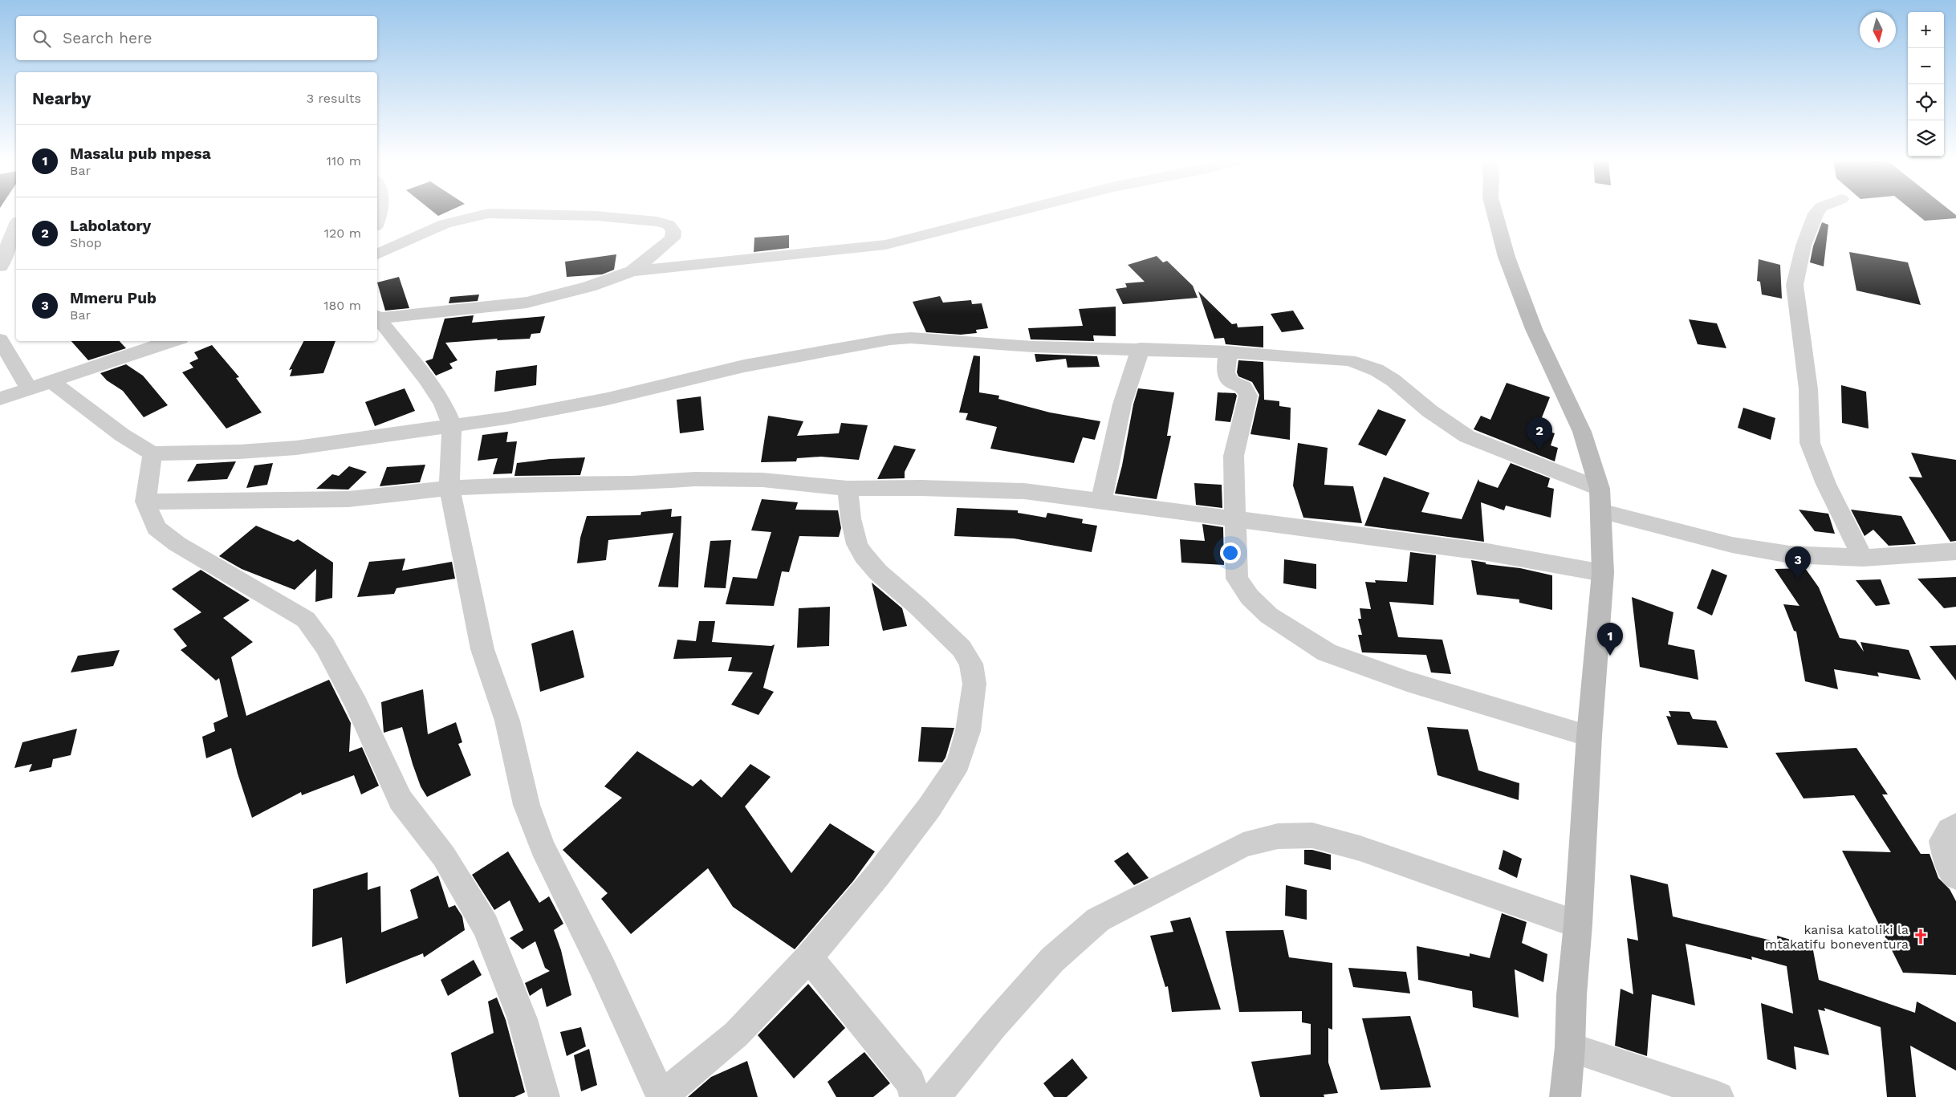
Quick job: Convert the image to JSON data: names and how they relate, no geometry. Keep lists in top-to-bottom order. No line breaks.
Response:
{"places":{"church":["kanisa katoliki la mtakatifu boneventura"]},"north":"bottom","page":{"map_buttons":["+","−"],"search":"Search here","heading":["Nearby","3 results"],"list":[{"mark":"1","name":"Masalu pub mpesa","note":"Bar","value":"110 m"},{"mark":"2","name":"Labolatory","note":"Shop","value":"120 m"},{"mark":"3","name":"Mmeru Pub","note":"Bar","value":"180 m"}],"pins":["2","3","1"]}}
